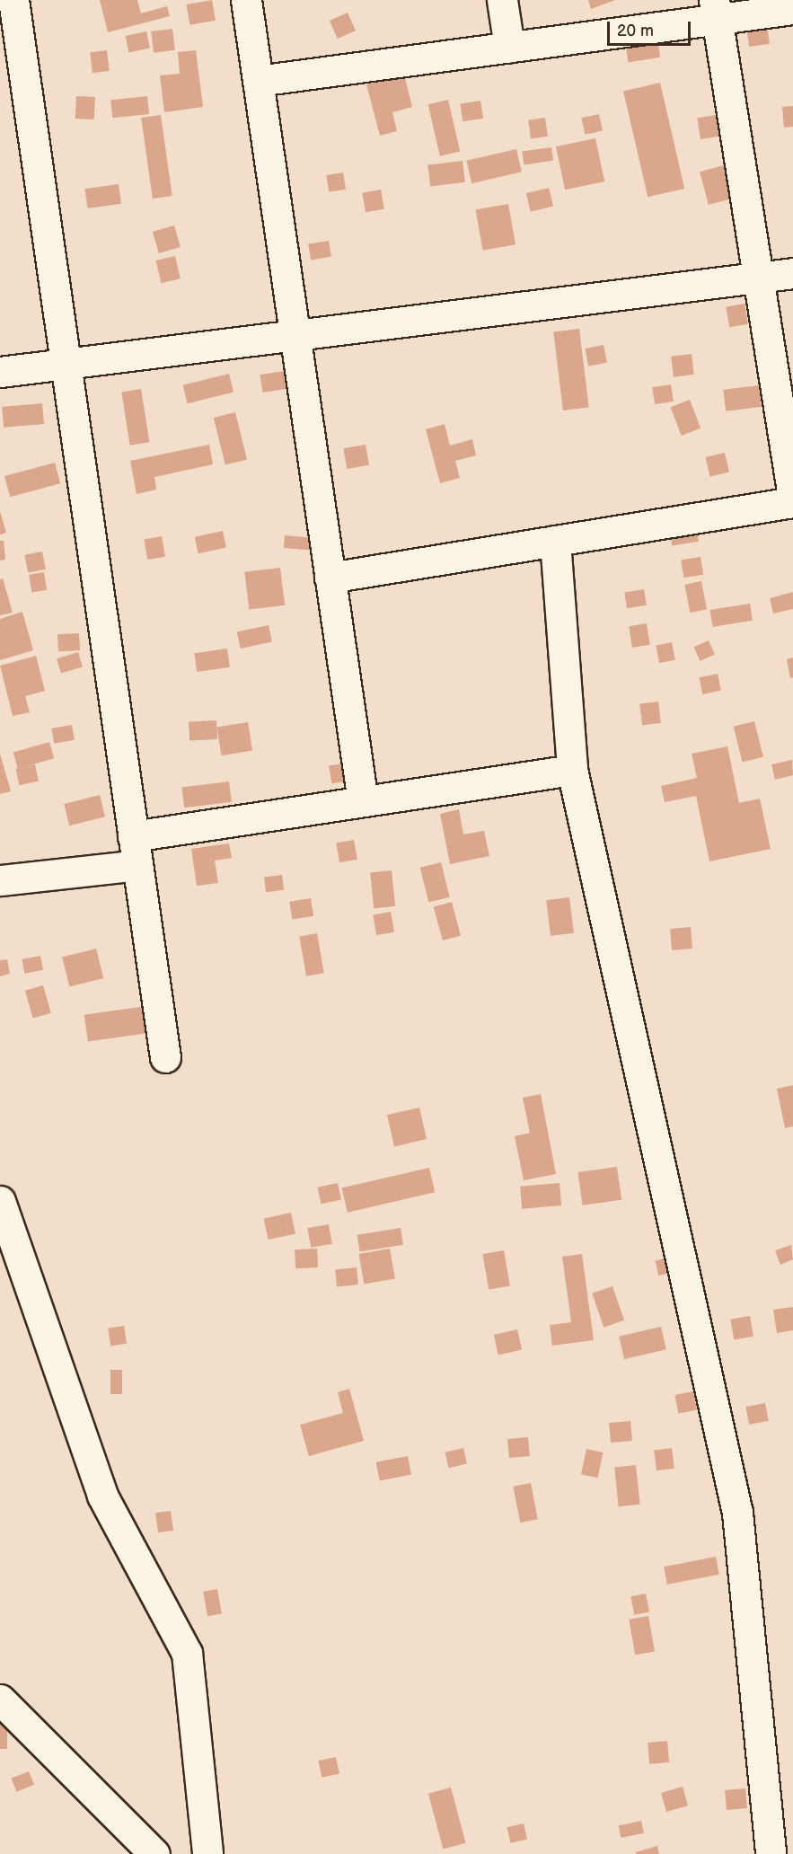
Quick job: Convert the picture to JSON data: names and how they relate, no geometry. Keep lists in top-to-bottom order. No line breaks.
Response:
{"scale_bar":"20 m"}
